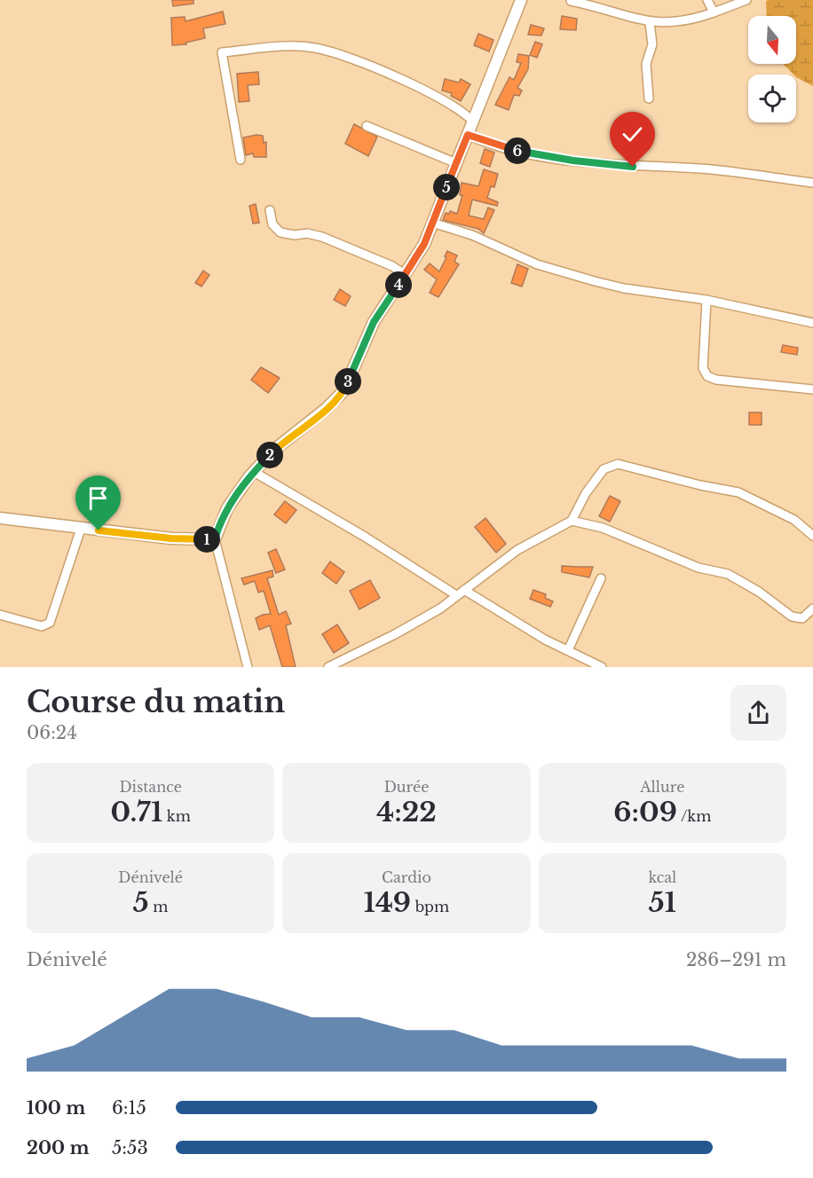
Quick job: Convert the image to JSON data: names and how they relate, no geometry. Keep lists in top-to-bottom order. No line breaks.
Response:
{"north":"bottom","page":{"pins":["6","5","4","3","2","1"],"heading":["Course du matin","06:24"],"stats":[["Distance","0.71 km"],["Durée","4:22"],["Allure","6:09 /km"],["Dénivelé","5 m"],["Cardio","149 bpm"],["kcal","51"]],"chart":["Dénivelé","286–291 m"],"list":[{"name":"100 m","note":"6:15"},{"name":"200 m","note":"5:53"}]}}
